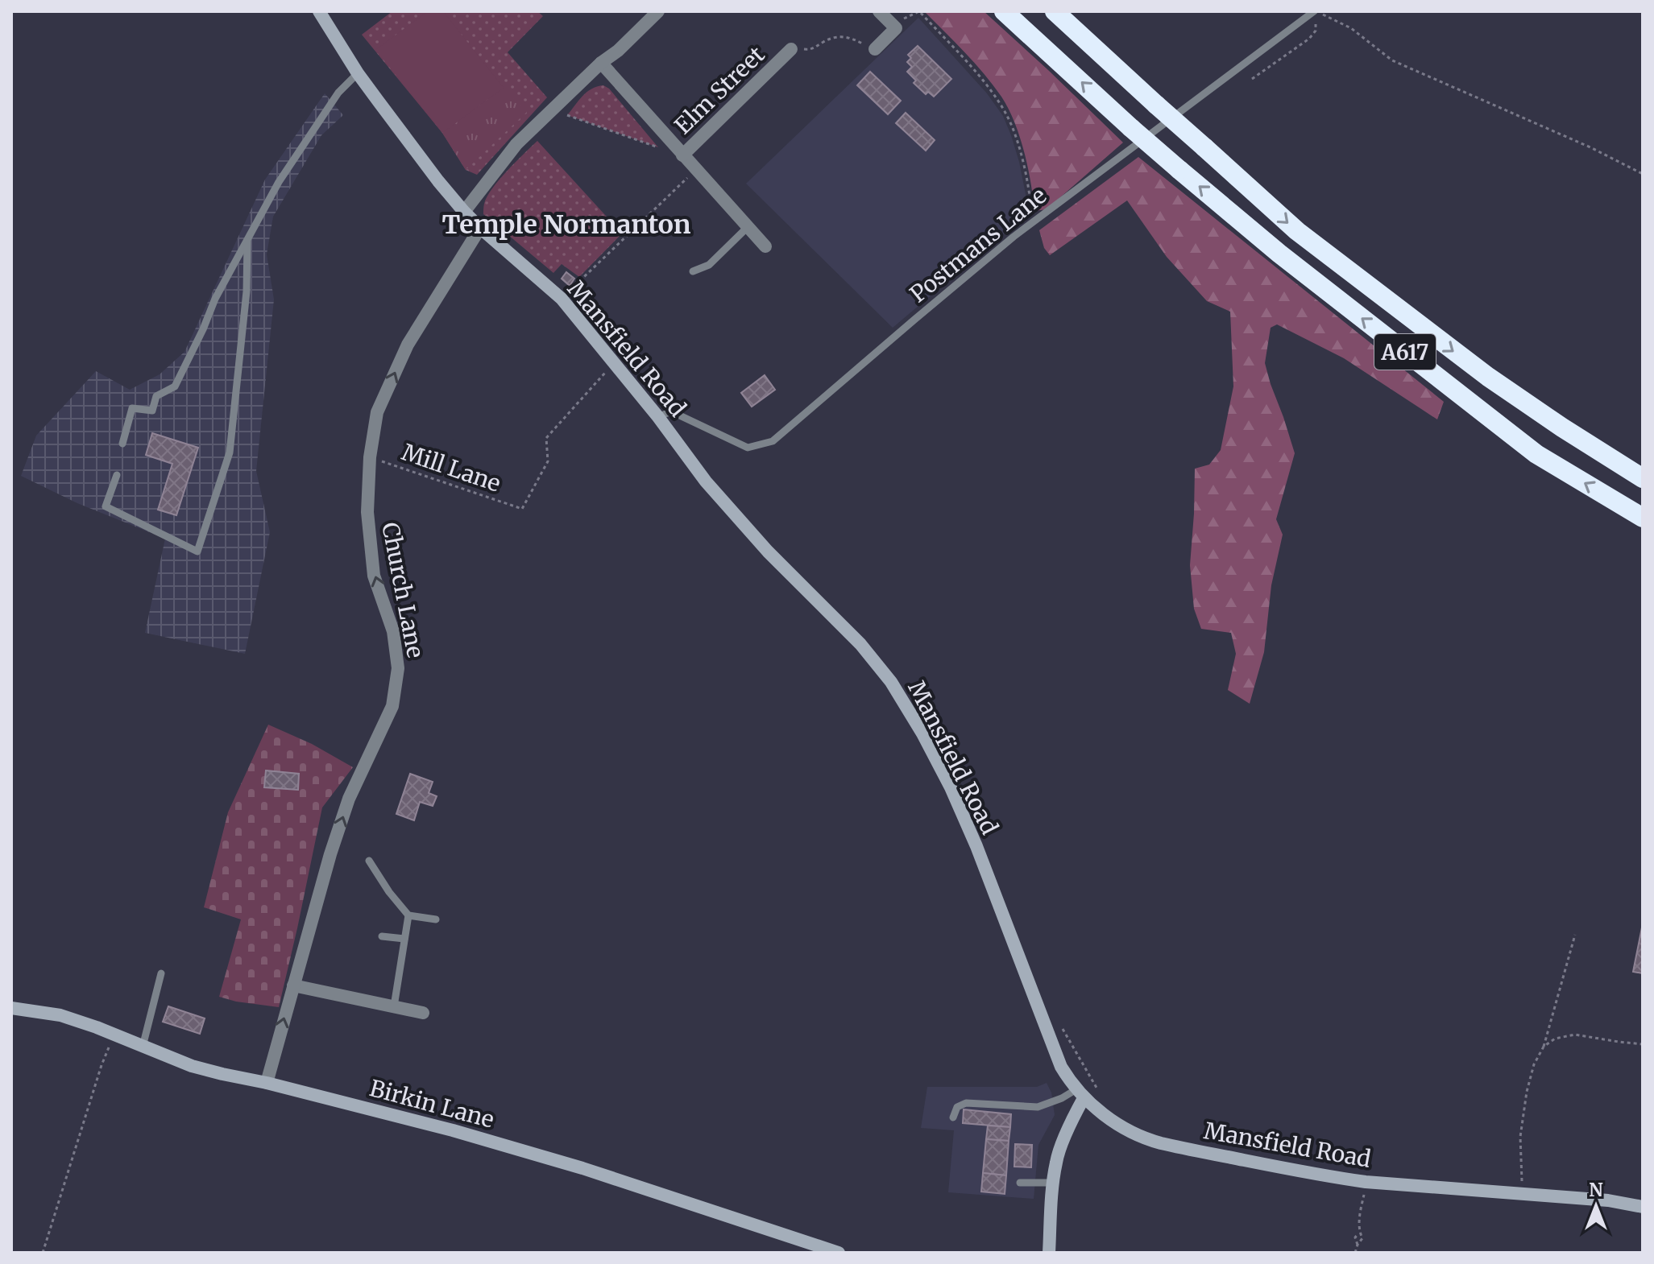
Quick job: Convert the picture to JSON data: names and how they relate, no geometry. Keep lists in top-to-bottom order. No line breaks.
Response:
{"streets":{"highway":["A617"],"main road":["Mansfield Road","Birkin Lane"],"street":["Elm Street","Church Lane"],"lane":["Postmans Lane"],"path":["Mill Lane"]},"crossings":[["Postmans Lane","Mansfield Road"],["Mansfield Road","Mill Lane"],["Mansfield Road","Church Lane"],["Mill Lane","Church Lane"],["Church Lane","Birkin Lane"]],"one_way":["Church Lane"],"districts":["Temple Normanton"],"north":"top"}
